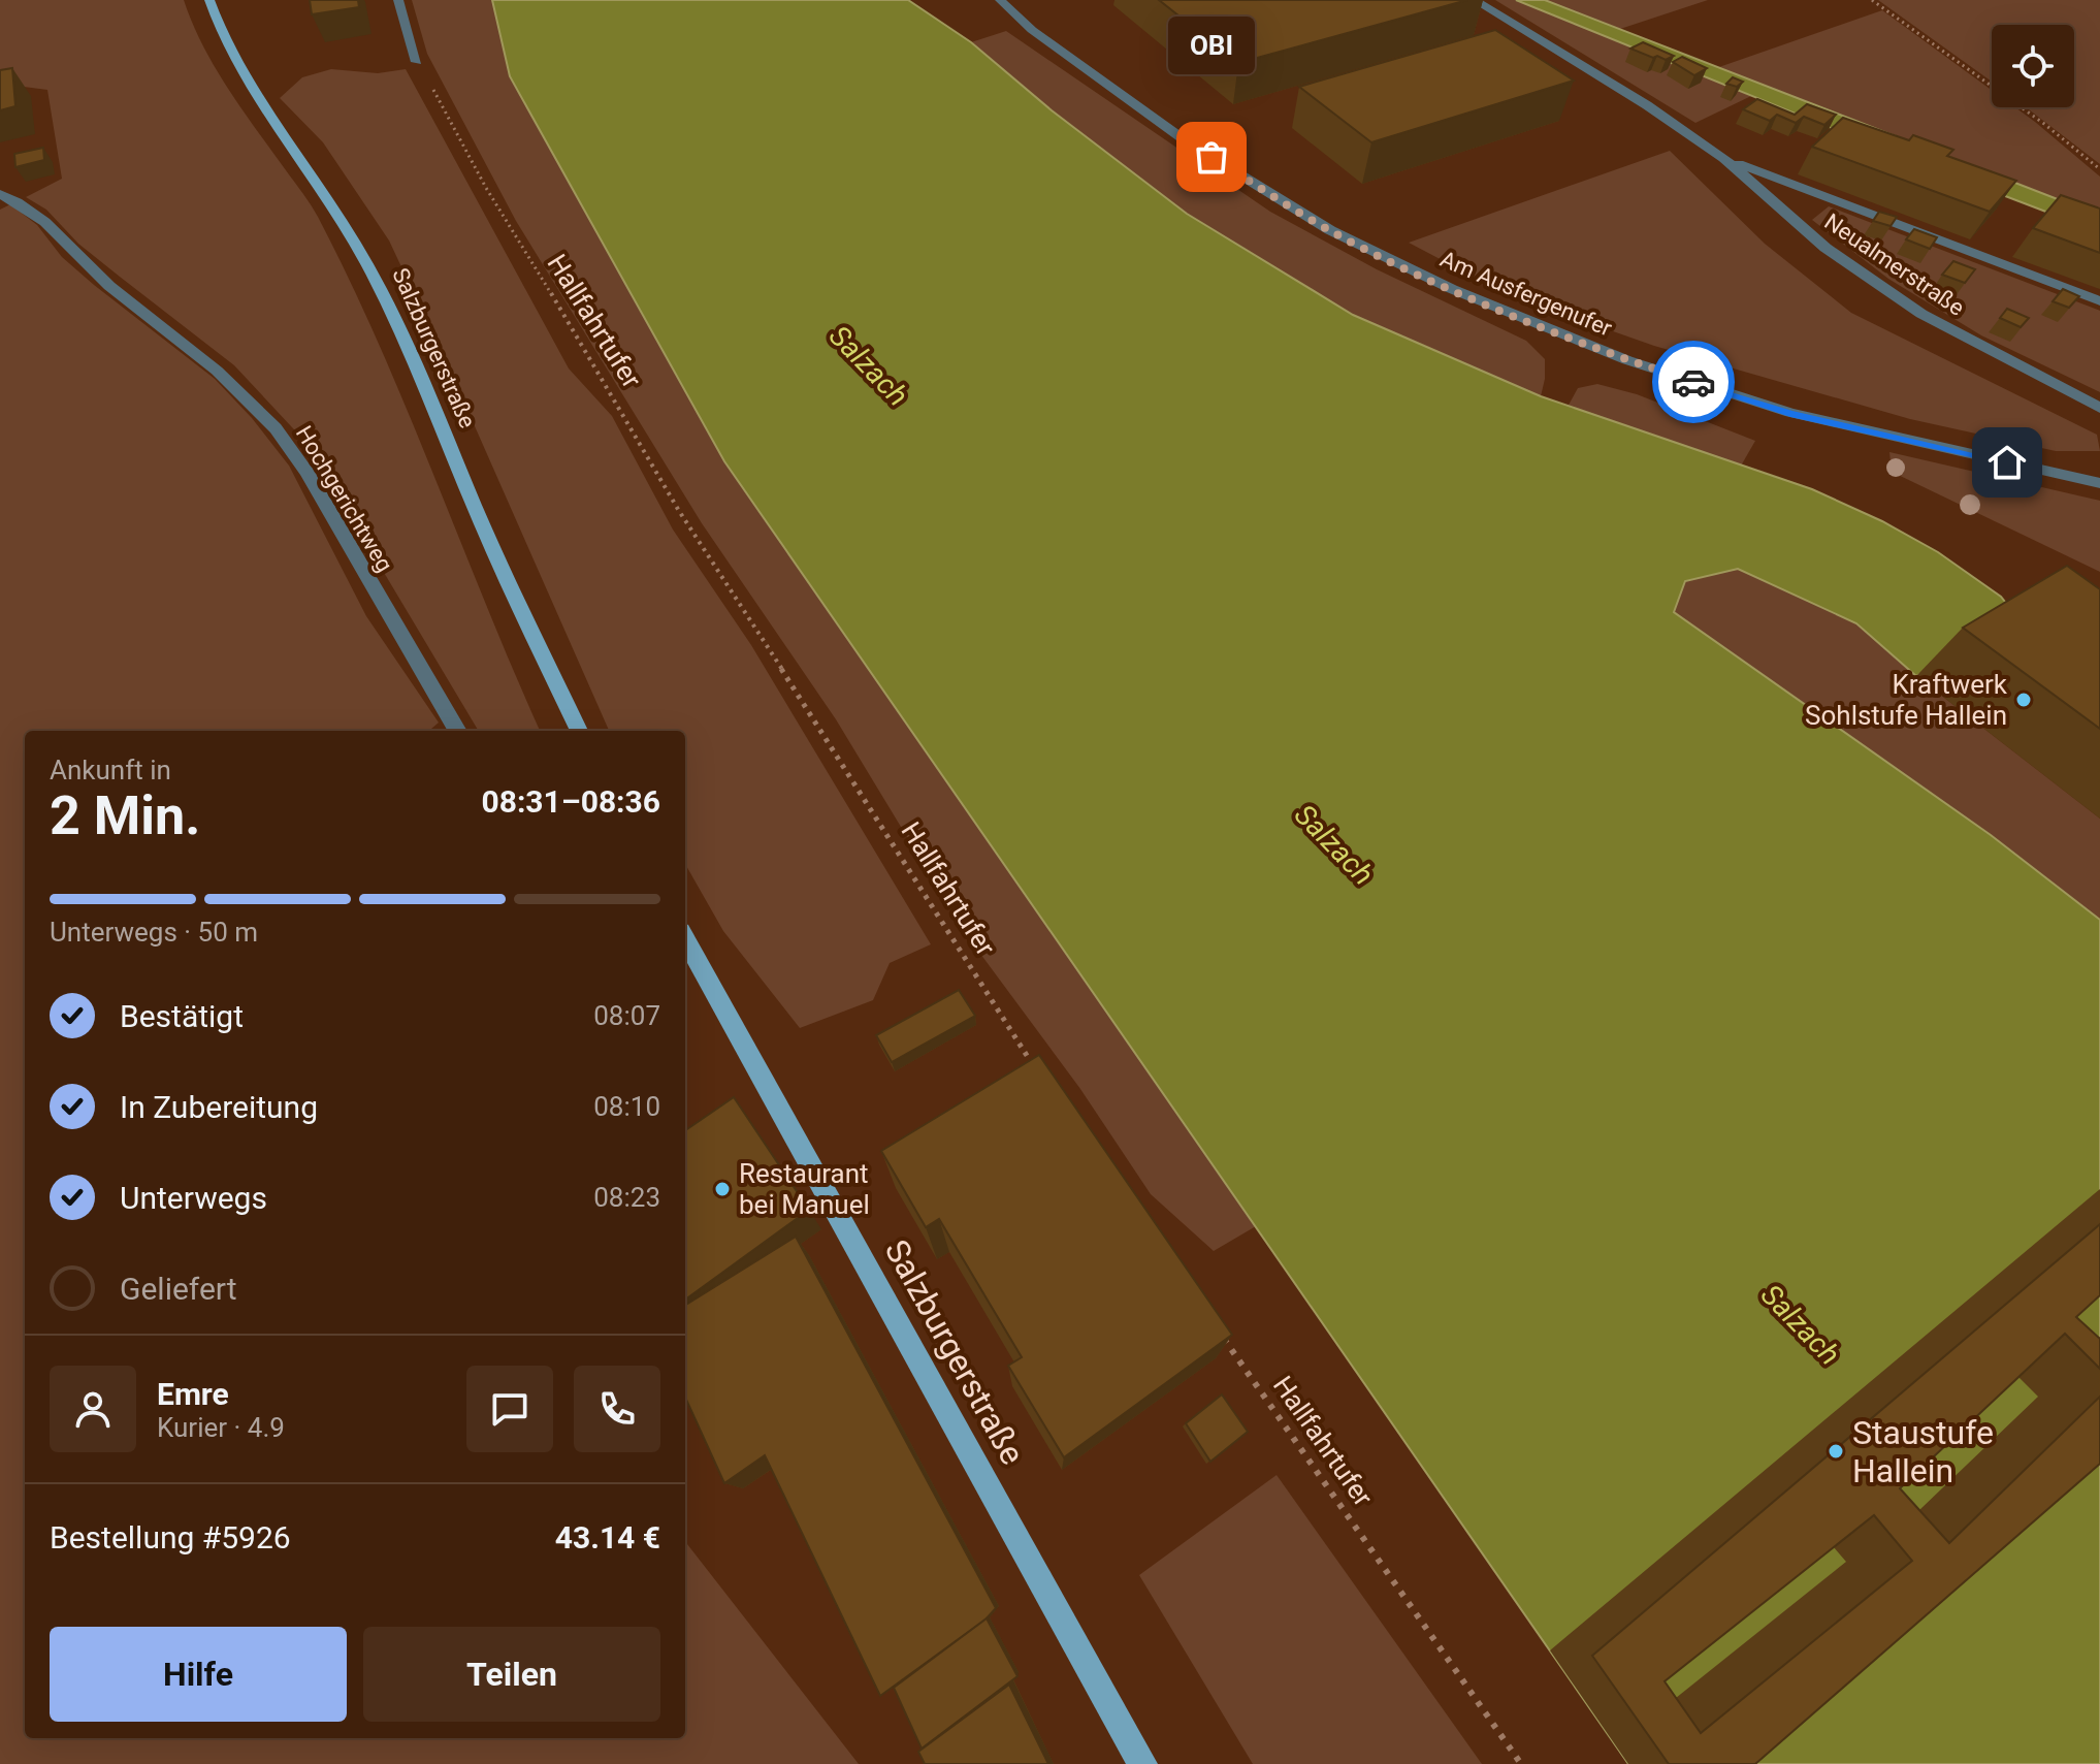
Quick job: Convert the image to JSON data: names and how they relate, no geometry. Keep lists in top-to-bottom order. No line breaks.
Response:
{"streets":{"main road":["Salzburgerstraße"],"street":["Neualmerstraße","Am Ausfergenufer","Hochgerichtweg"],"path":["Hallfahrtufer"]},"water":["Salzach"],"places":["OBI","Kraftwerk Sohlstufe Hallein","Restaurant bei Manuel","Staustufe Hallein"],"page":{"bubble":"OBI","heading":["2 Min.","Ankunft in","08:31–08:36"],"panel":["Emre","Kurier · 4.9","Bestellung #5926","43.14 €"],"bar":"Unterwegs · 50 m","list":[["Bestätigt","08:07"],["In Zubereitung","08:10"],["Unterwegs","08:23"],"Geliefert"],"buttons":["Hilfe","Teilen"]}}
